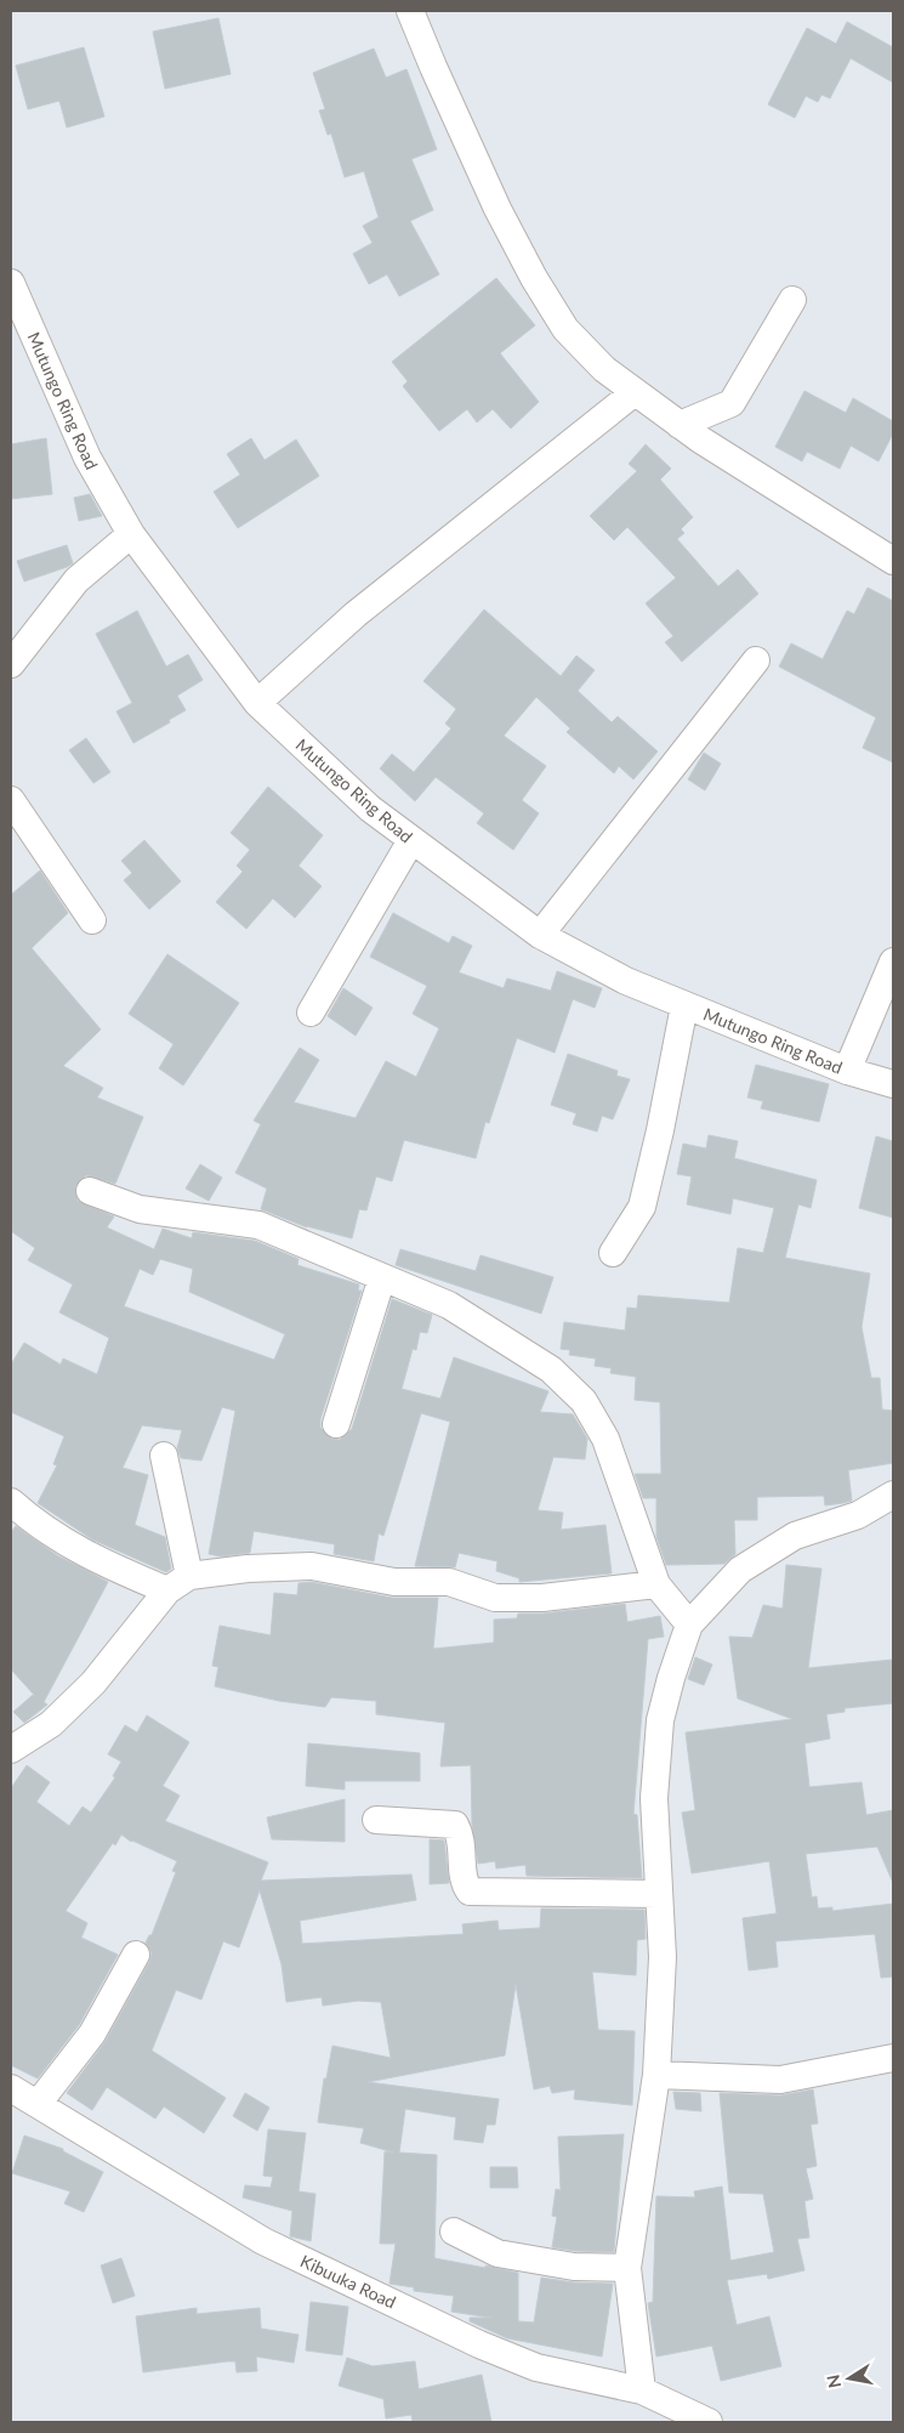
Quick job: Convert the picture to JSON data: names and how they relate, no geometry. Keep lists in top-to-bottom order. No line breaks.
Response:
{"streets":{"street":["Mutungo Ring Road","Kibuuka Road"]},"north":"left"}
